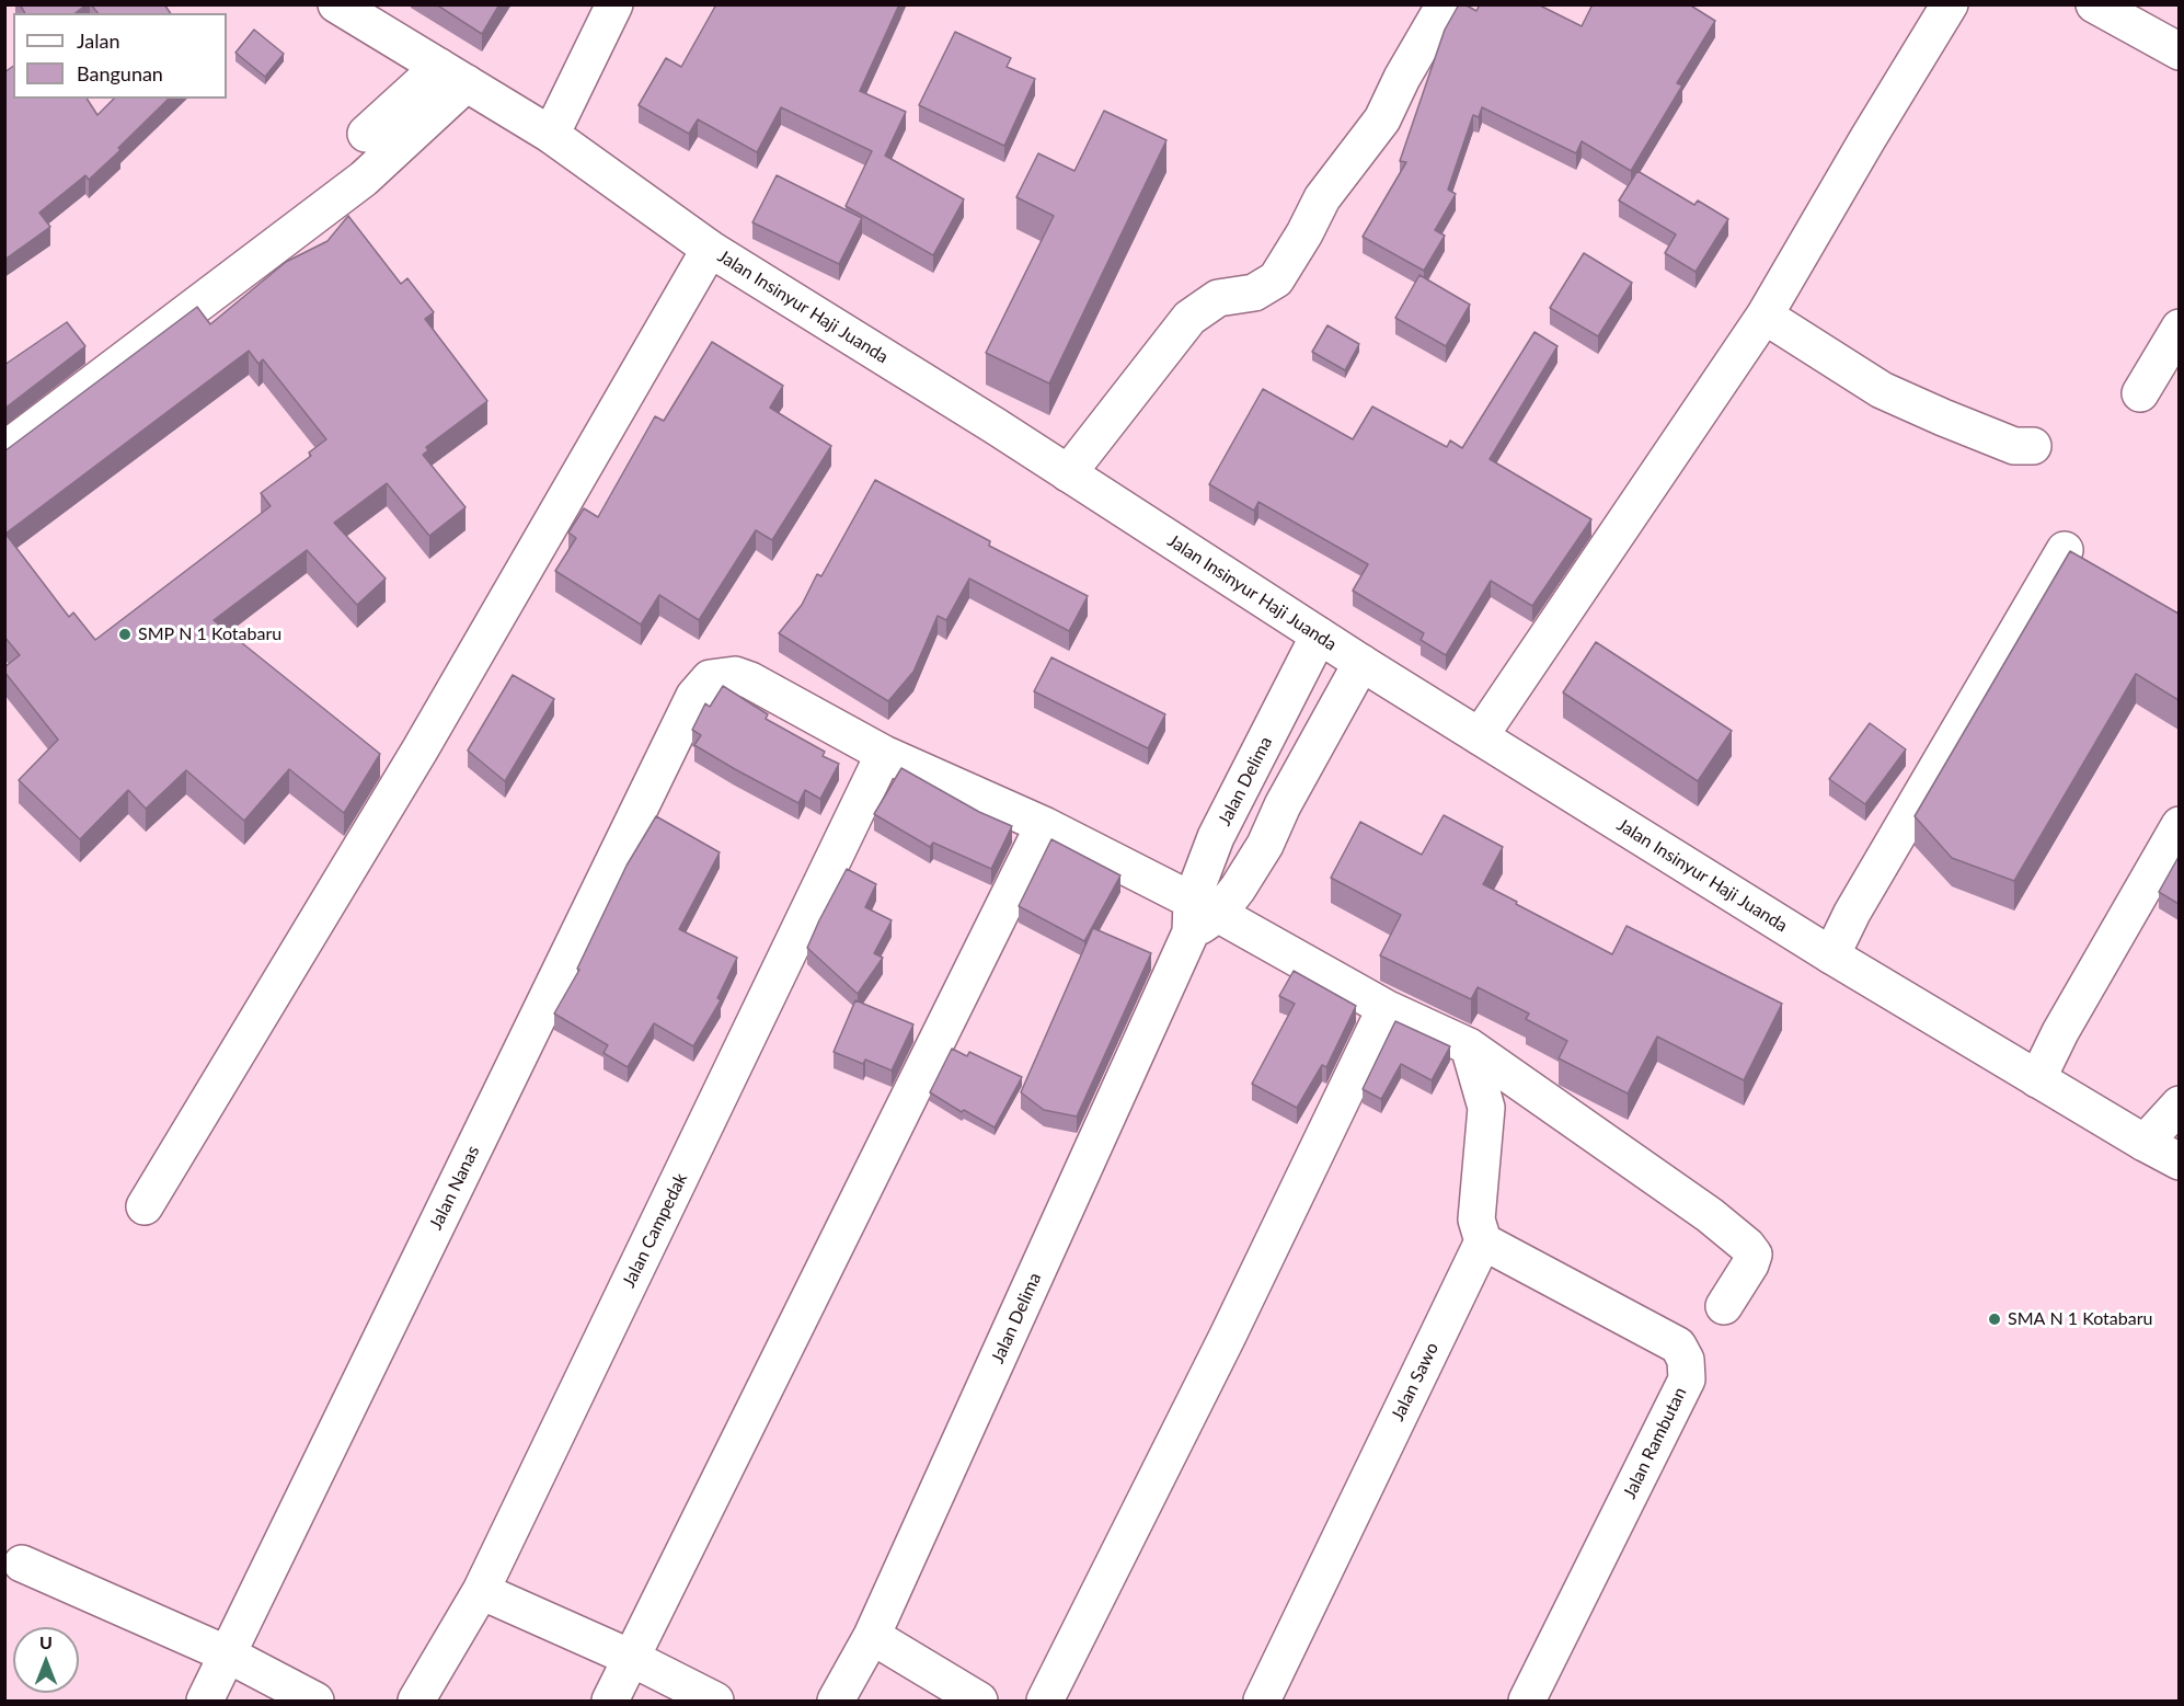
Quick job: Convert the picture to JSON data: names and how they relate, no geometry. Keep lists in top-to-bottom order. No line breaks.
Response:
{"streets":{"main road":["Jalan Insinyur Haji Juanda","Jalan Delima","Jalan Nanas","Jalan Campedak","Jalan Sawo","Jalan Rambutan"]},"crossings":[["Jalan Insinyur Haji Juanda","Jalan Delima"],["Jalan Nanas","Jalan Campedak"],["Jalan Sawo","Jalan Rambutan"]],"places":["SMP N 1 Kotabaru","SMA N 1 Kotabaru"],"legend":["Jalan","Bangunan"],"north":"top"}
